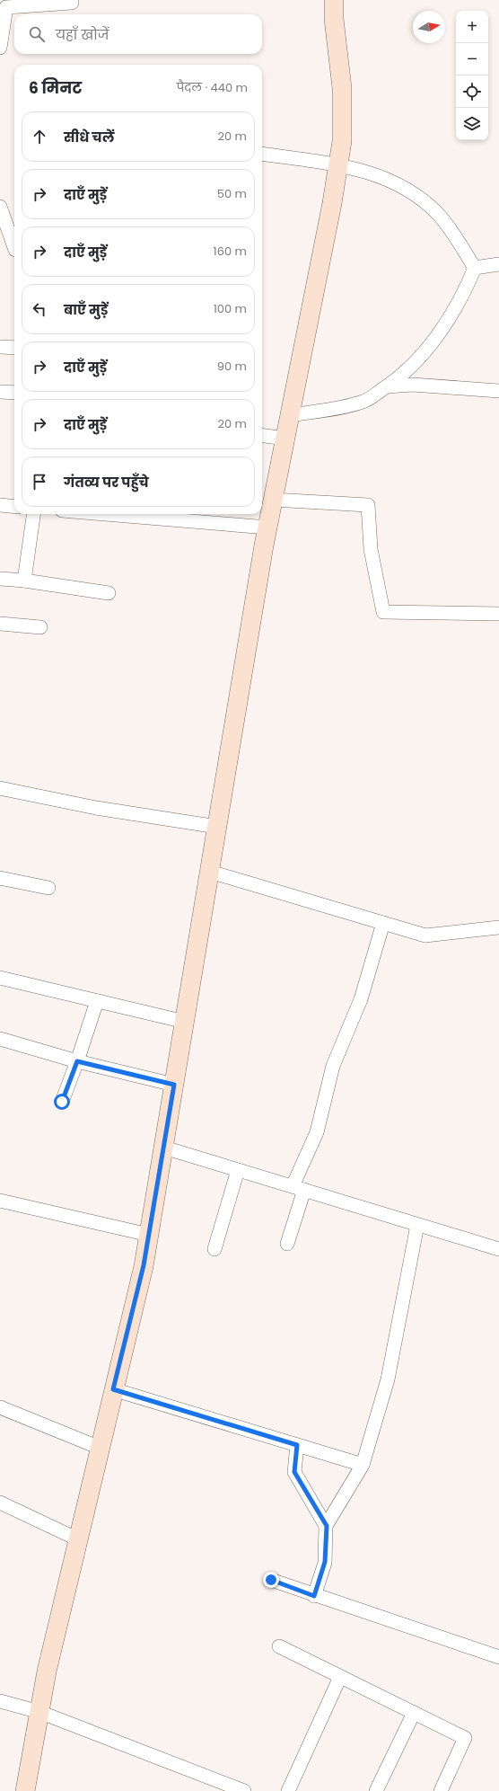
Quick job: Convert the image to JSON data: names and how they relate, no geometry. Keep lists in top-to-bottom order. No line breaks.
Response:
{"north":"right","page":{"map_buttons":["+","−"],"search":"यहाँ खोजें","heading":["6 मिनट","पैदल · 440 m"],"list":[["सीधे चलें","20 m"],["दाएँ मुड़ें","50 m"],["दाएँ मुड़ें","160 m"],["बाएँ मुड़ें","100 m"],["दाएँ मुड़ें","90 m"],["दाएँ मुड़ें","20 m"],"गंतव्य पर पहुँचे"]}}
